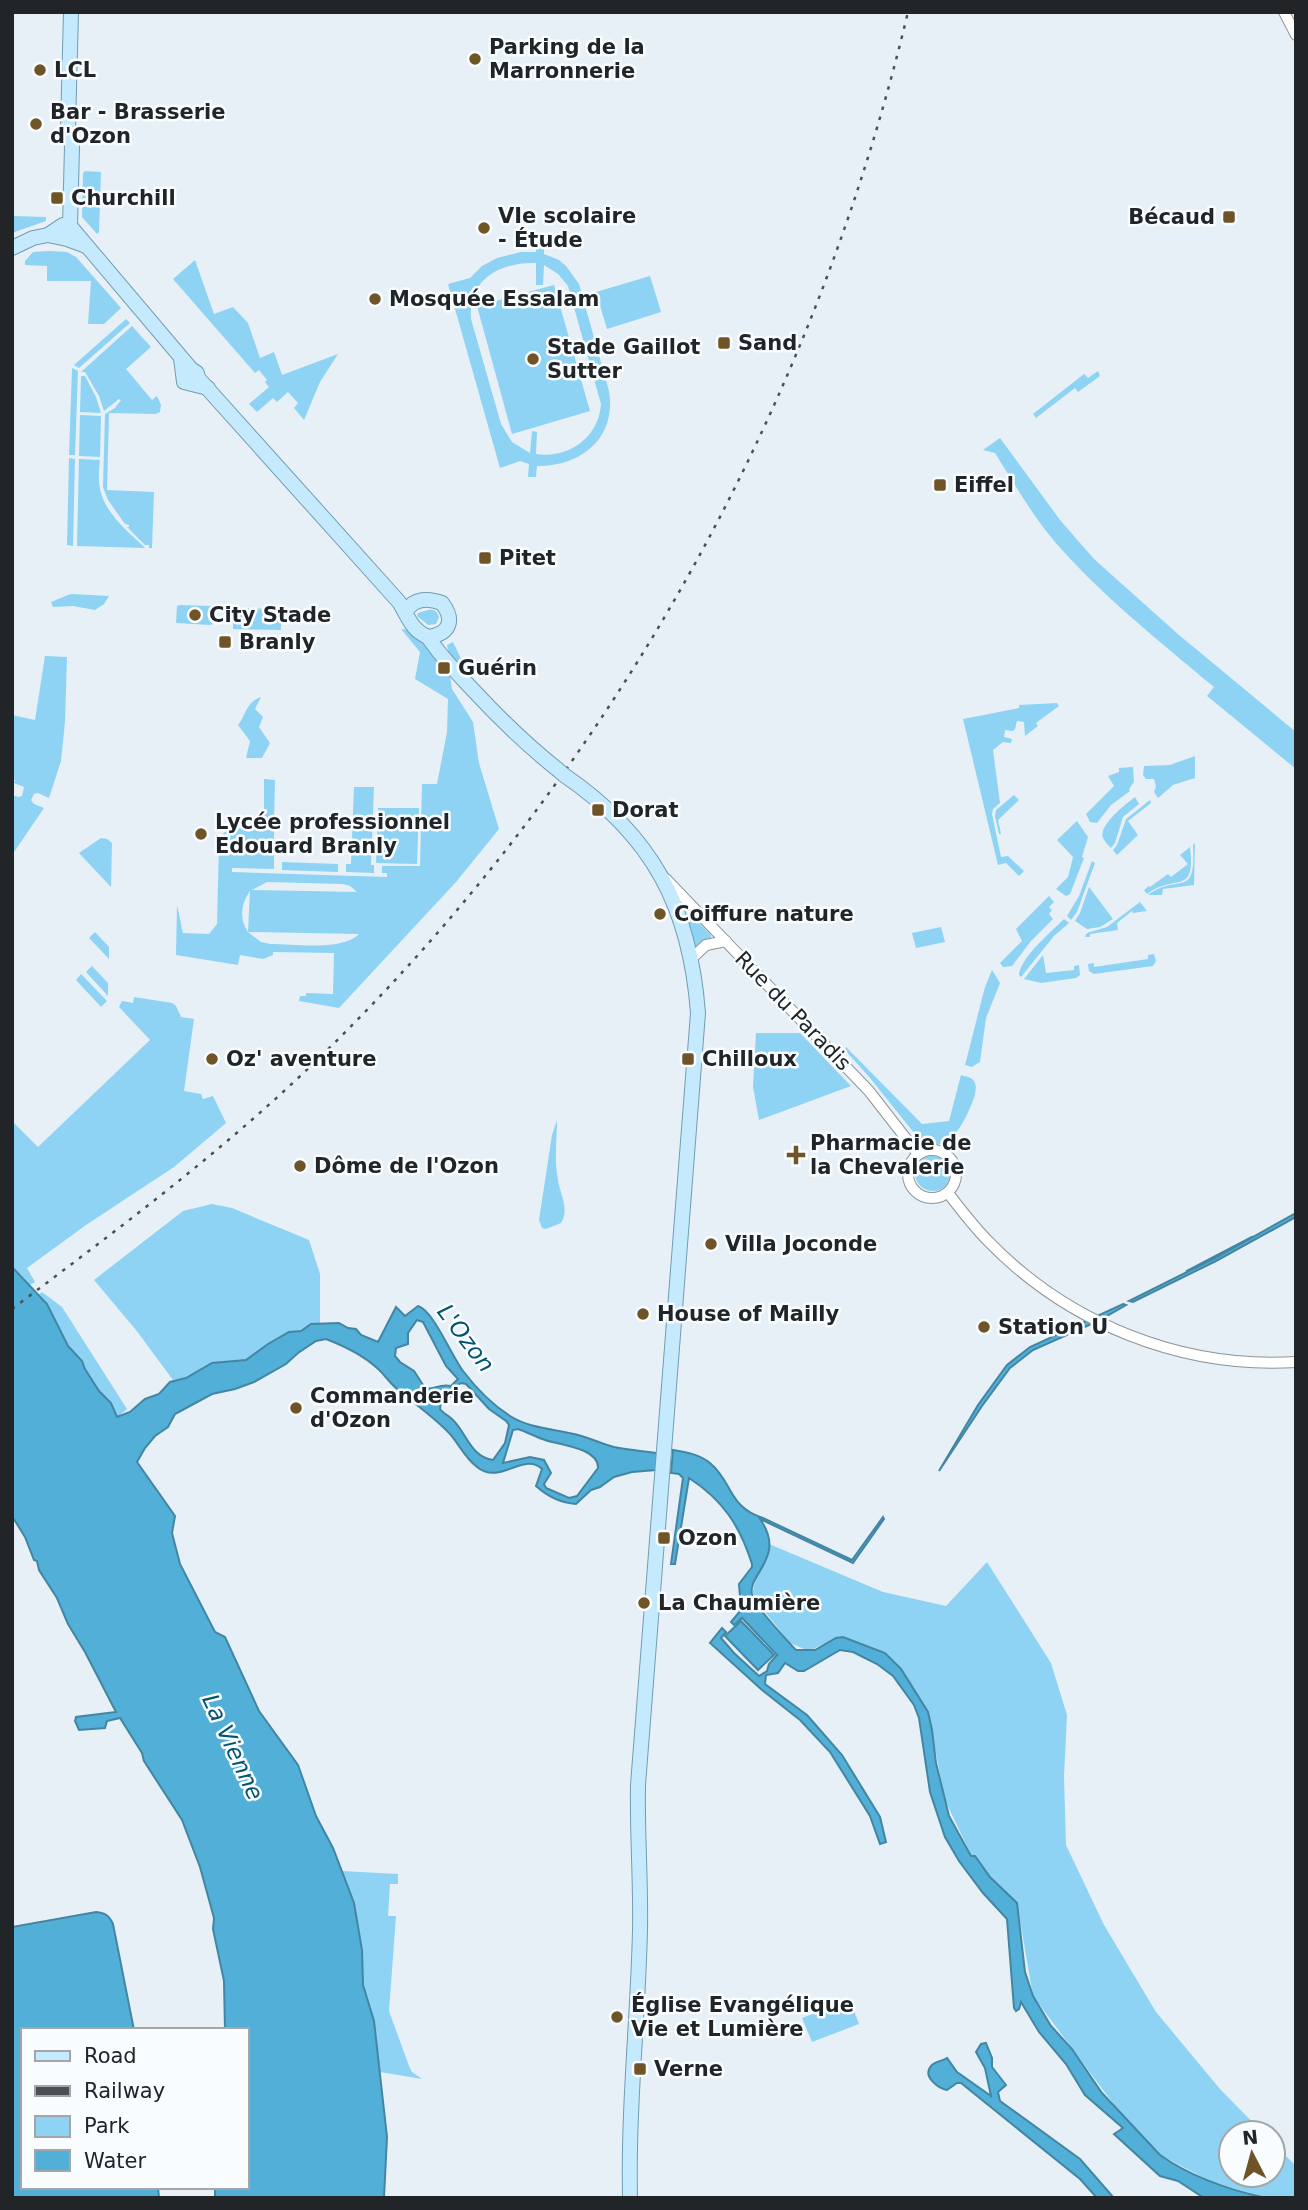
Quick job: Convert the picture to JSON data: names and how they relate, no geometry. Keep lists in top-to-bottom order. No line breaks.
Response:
{"streets":{"street":["Rue du Paradis"]},"water":["L'Ozon","La Vienne"],"places":{"other":["Parking de la Marronnerie","LCL","Bar - Brasserie d'Ozon","VIe scolaire - Étude","Mosquée Essalam","Stade Gaillot Sutter","City Stade","Lycée professionnel Edouard Branly","Coiffure nature","Oz' aventure","Dôme de l'Ozon","Villa Joconde","House of Mailly","Station U","Commanderie d'Ozon","La Chaumière","Église Evangélique Vie et Lumière"],"transit":["Churchill","Bécaud","Sand","Eiffel","Pitet","Branly","Guérin","Dorat","Chilloux","Ozon","Verne"],"health":["Pharmacie de la Chevalerie"]},"legend":["Road","Railway","Park","Water"],"north":"top"}
